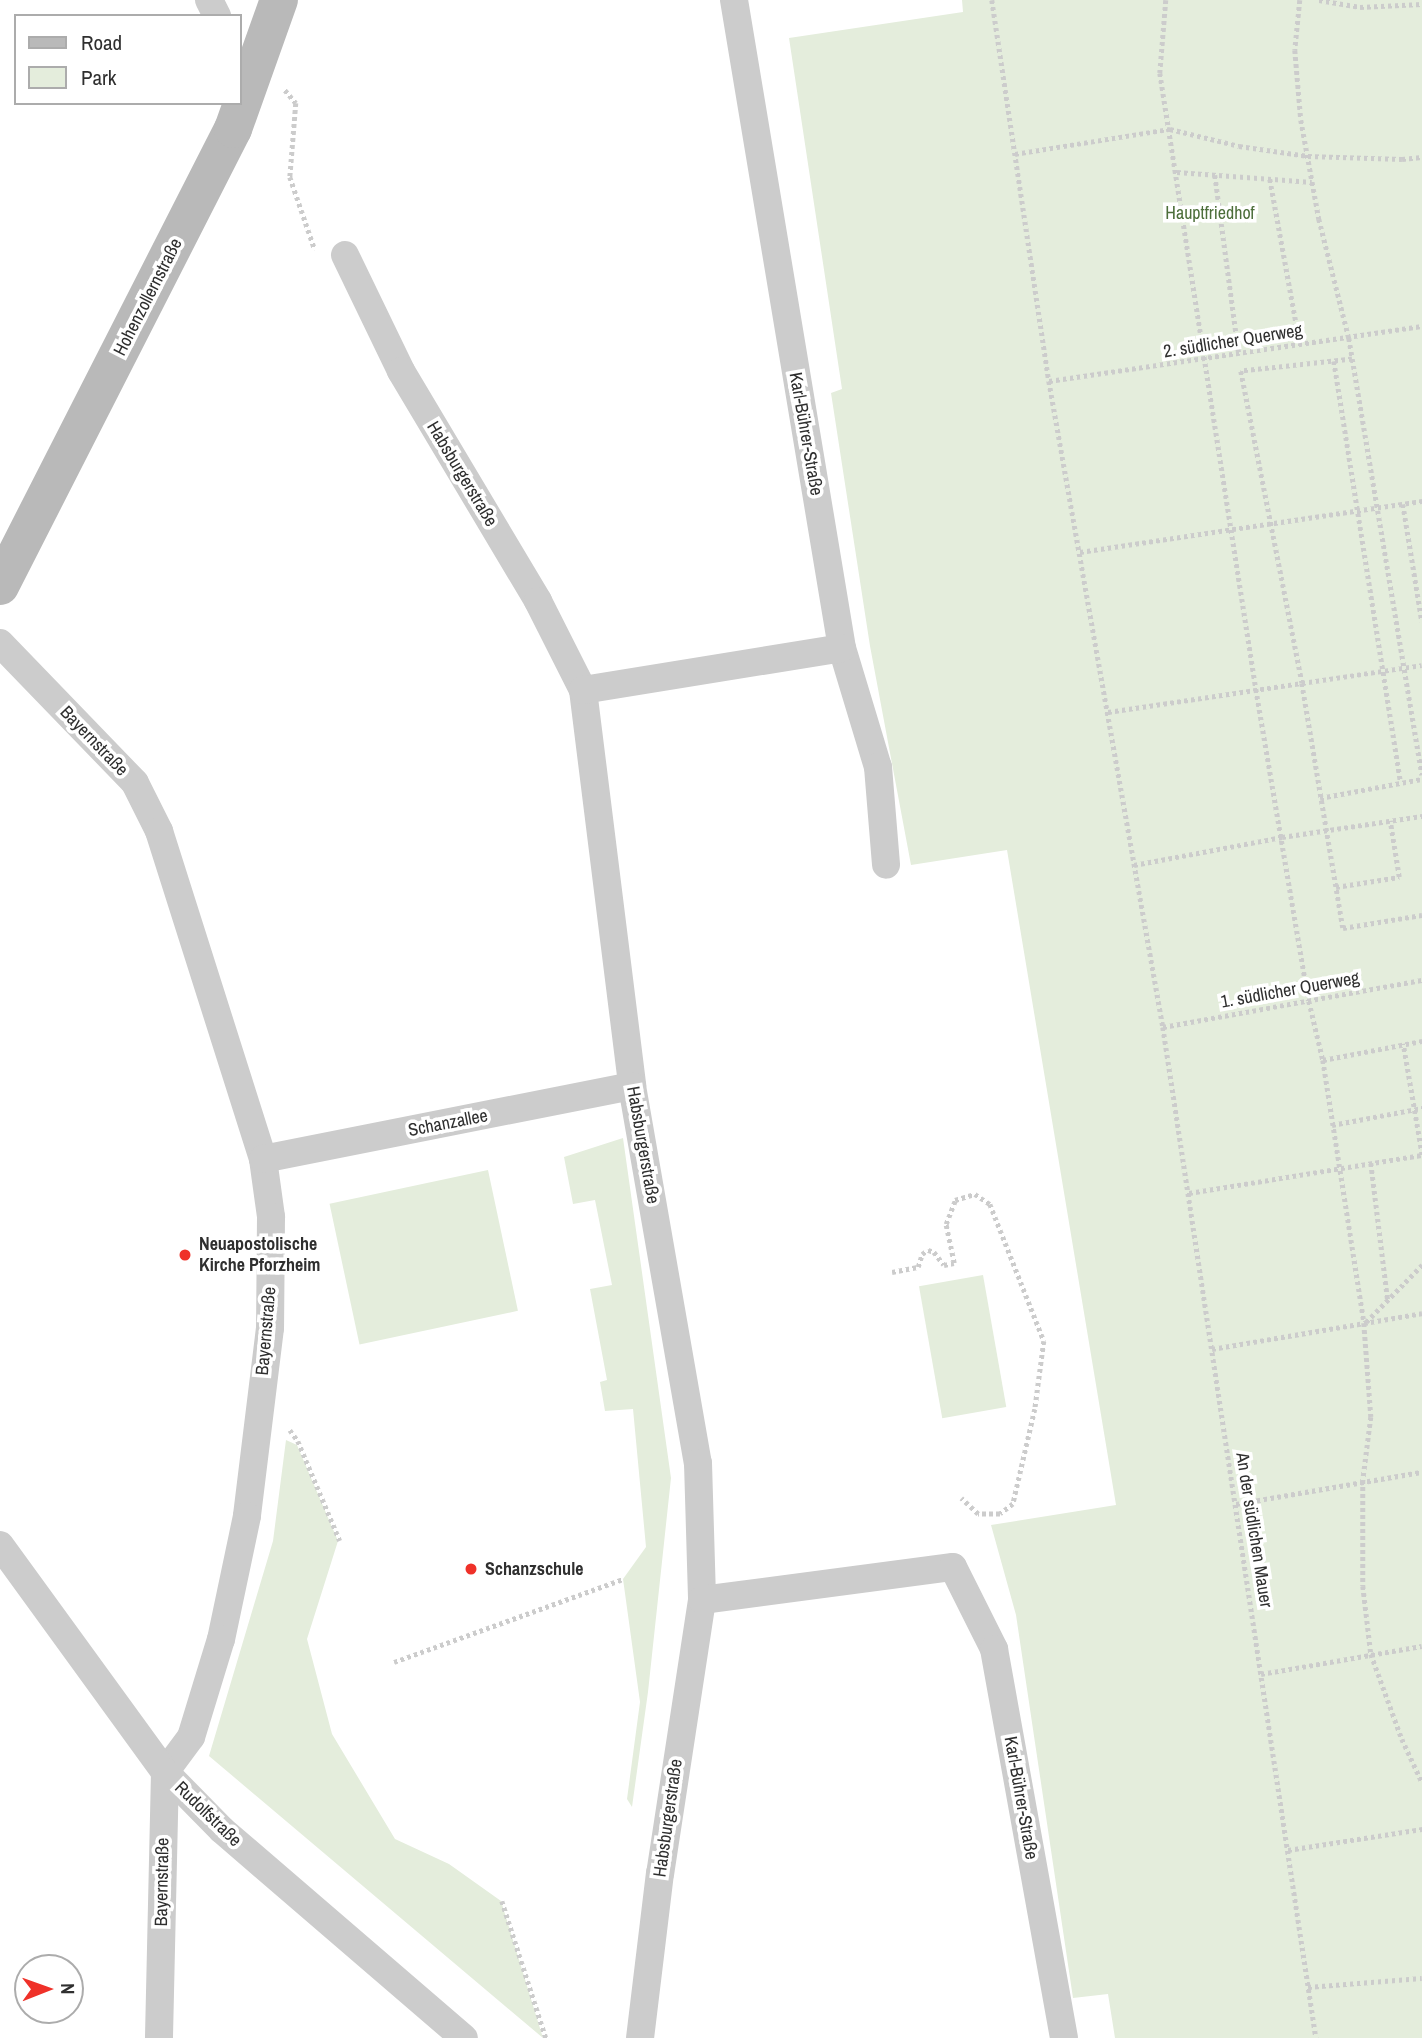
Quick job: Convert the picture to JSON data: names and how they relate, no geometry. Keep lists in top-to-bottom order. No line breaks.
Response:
{"streets":{"main road":["Hohenzollernstraße"],"street":["Karl-Bührer-Straße","Habsburgerstraße","Bayernstraße","Schanzallee","Rudolfstraße"],"path":["2. südlicher Querweg","1. südlicher Querweg","An der südlichen Mauer"]},"crossings":[["2. südlicher Querweg","An der südlichen Mauer"],["Karl-Bührer-Straße","Habsburgerstraße"],["Habsburgerstraße","Schanzallee"],["Bayernstraße","Schanzallee"],["Bayernstraße","Rudolfstraße"],["1. südlicher Querweg","An der südlichen Mauer"]],"parks":["Hauptfriedhof"],"places":["Neuapostolische Kirche Pforzheim","Schanzschule"],"legend":["Road","Park"],"north":"right"}
